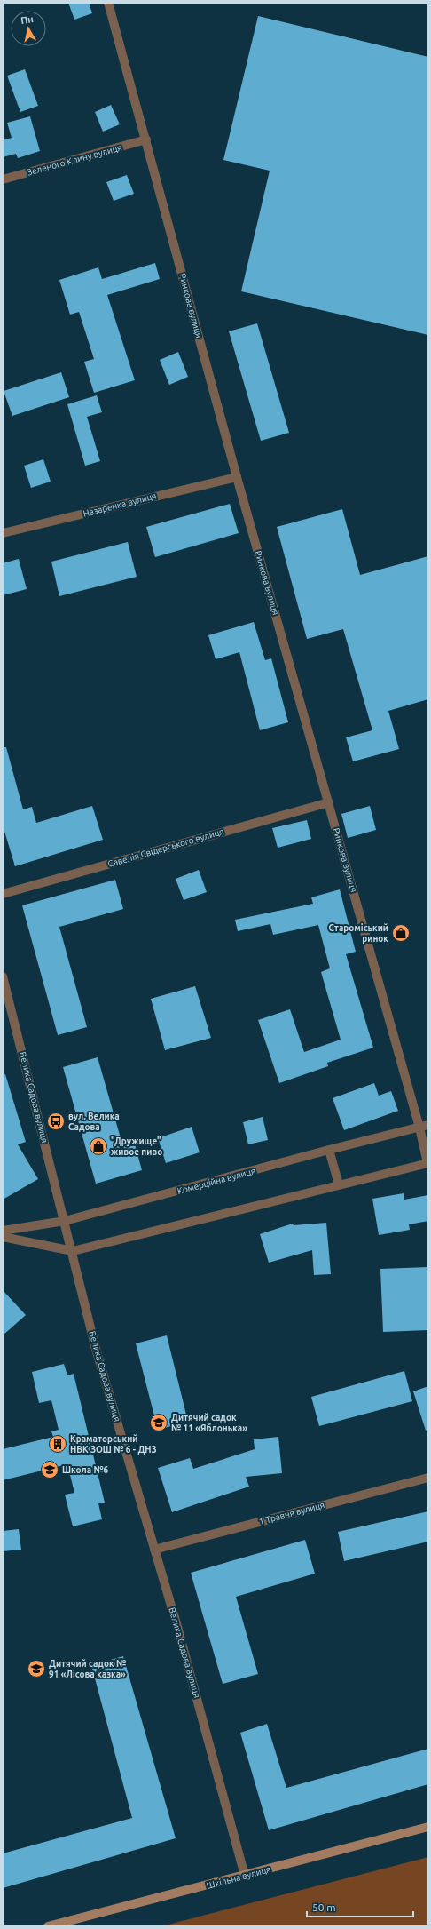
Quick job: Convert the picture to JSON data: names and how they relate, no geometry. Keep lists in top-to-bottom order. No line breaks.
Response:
{"streets":{"main road":["Шкільна вулиця"],"street":["Зеленого Клину вулиця","Ринкова вулиця","Назаренка вулиця","Савелія Свідерського вулиця","Велика Садова вулиця","Комерційна вулиця","1 Травня вулиця"]},"crossings":[["Зеленого Клину вулиця","Ринкова вулиця"],["Ринкова вулиця","Назаренка вулиця"],["Ринкова вулиця","Савелія Свідерського вулиця"],["Ринкова вулиця","Комерційна вулиця"],["Велика Садова вулиця","Комерційна вулиця"],["Велика Садова вулиця","1 Травня вулиця"],["Велика Садова вулиця","Шкільна вулиця"]],"places":{"shop":["Староміський ринок","\"Дружище\" живое пиво"],"bus stop":["вул. Велика Садова"],"school or university":["Дитячий садок № 11 «Яблонька»","Школа №6","Дитячий садок № 91 «Лісова казка»"],"building":["Краматорський НВК ЗОШ № 6 - ДНЗ"]},"scale_bar":"50 m","north":"top"}
